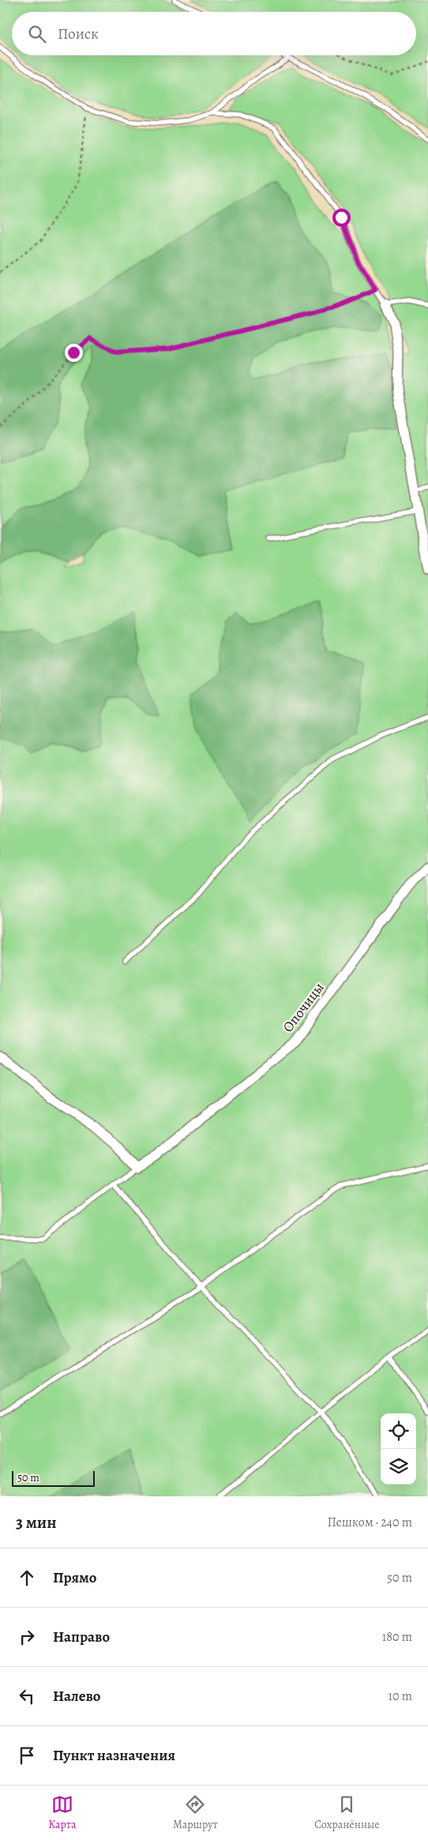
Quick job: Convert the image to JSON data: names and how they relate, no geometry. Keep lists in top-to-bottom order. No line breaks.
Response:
{"streets":{"street":["Опочицы"]},"scale_bar":"50 m","page":{"search":"Поиск","scale":"50 m","heading":["3 мин","Пешком · 240 m"],"list":[["Прямо","50 m"],["Направо","180 m"],["Налево","10 m"],"Пункт назначения"],"nav":["Карта","Маршрут","Сохранённые"]}}
